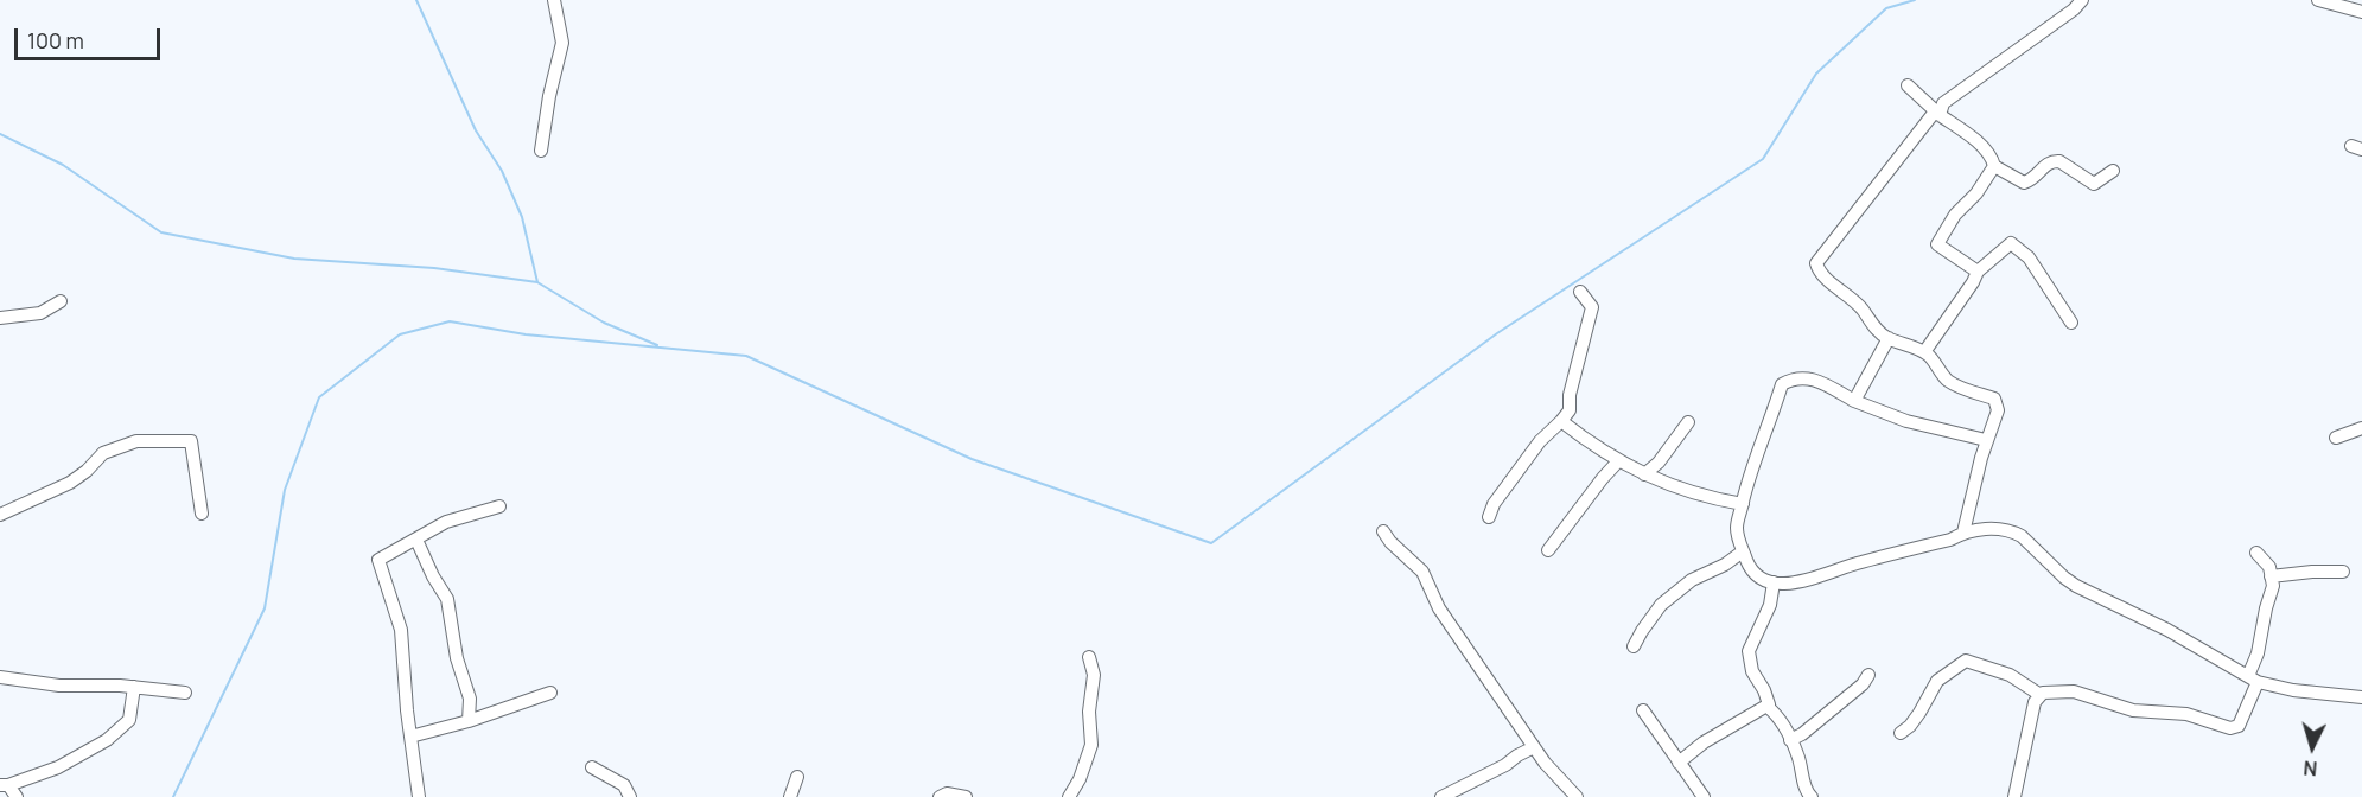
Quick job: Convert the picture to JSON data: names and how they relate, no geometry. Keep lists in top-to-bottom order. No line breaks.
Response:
{"scale_bar":"100 m","north":"bottom"}
